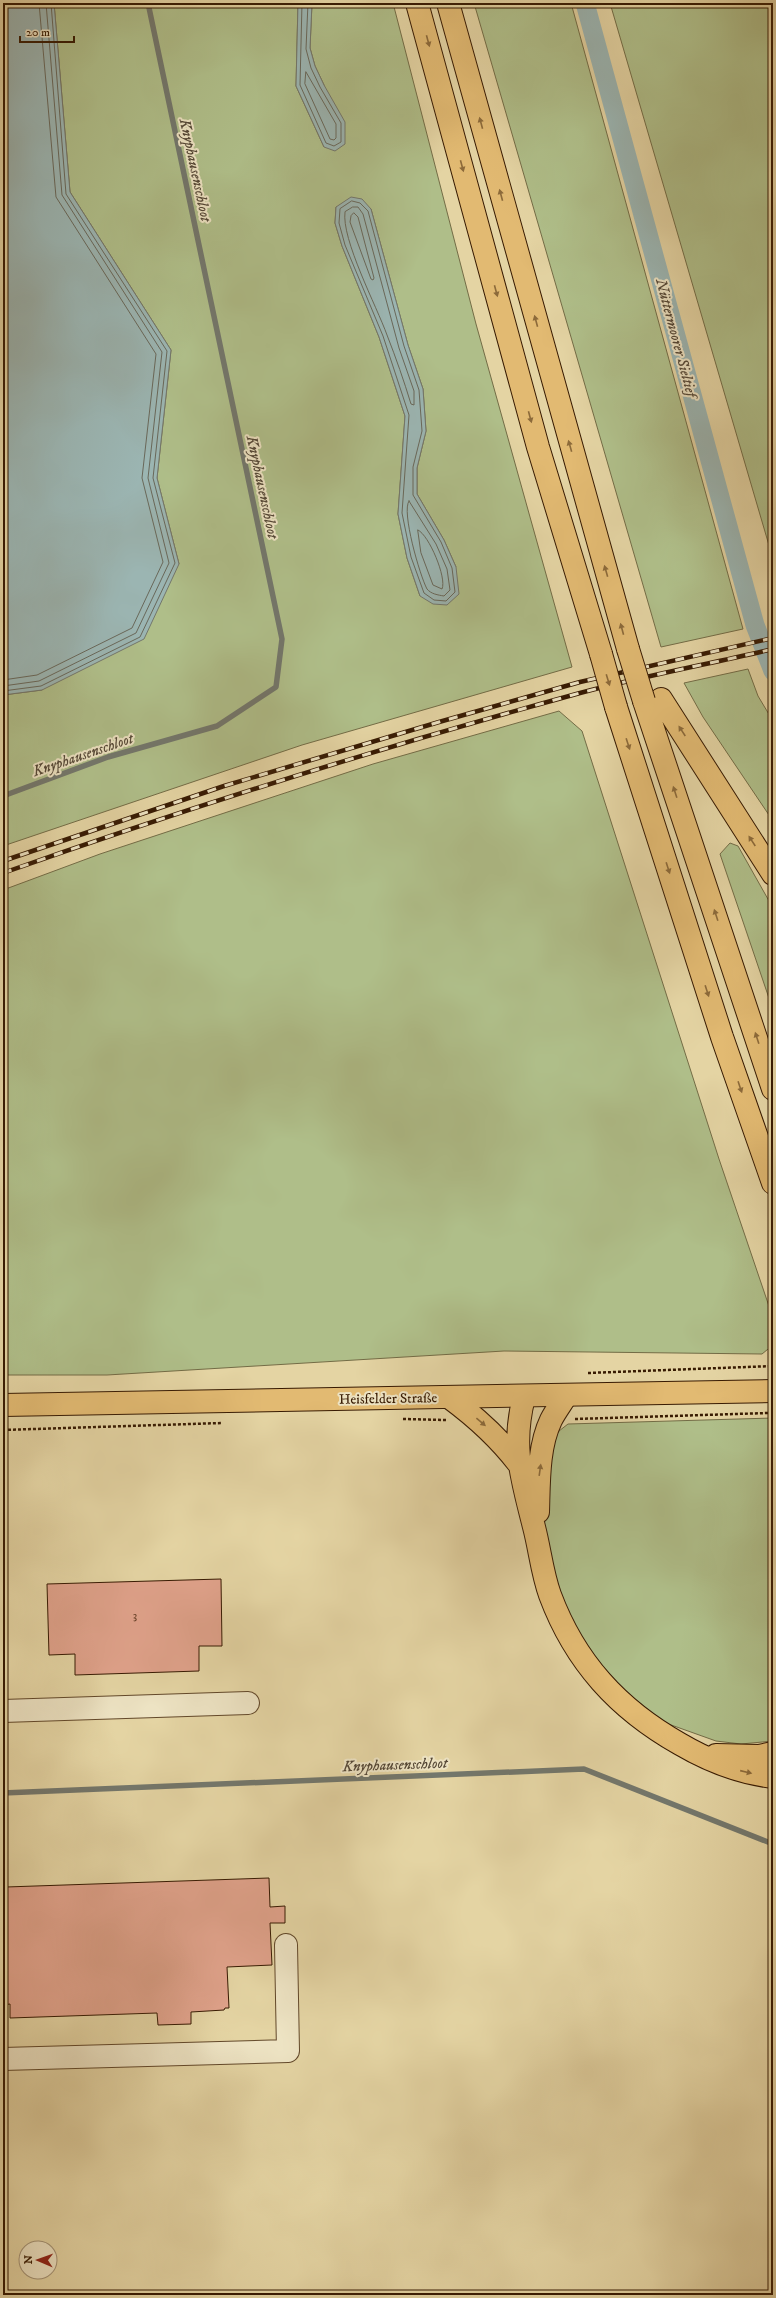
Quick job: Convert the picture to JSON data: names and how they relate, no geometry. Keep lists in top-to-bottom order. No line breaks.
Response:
{"streets":{"main road":["Heisfelder Straße"]},"water":["Knyphausenschloot","Nüttermoorer Sieltief"],"house_numbers":["3"],"scale_bar":"20 m","north":"left"}
